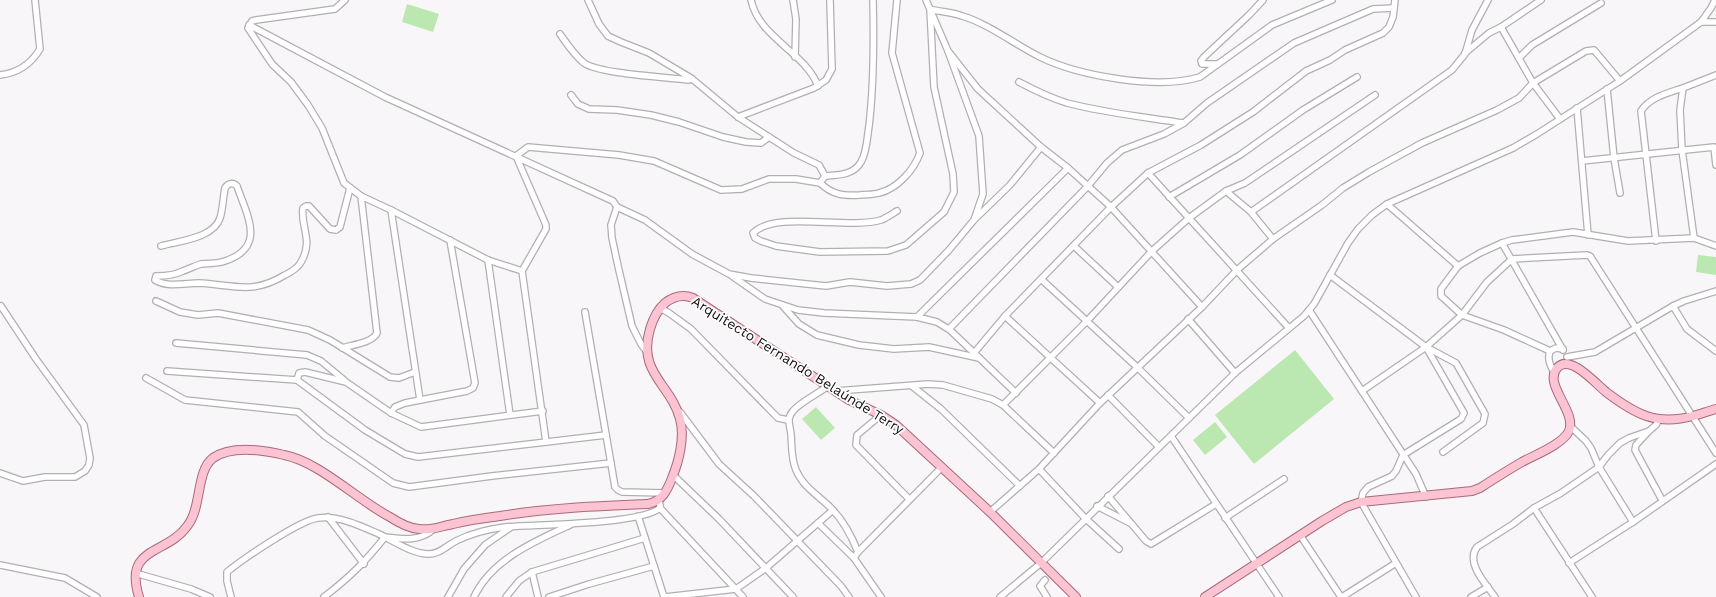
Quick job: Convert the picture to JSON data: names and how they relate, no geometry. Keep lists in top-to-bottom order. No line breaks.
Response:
{"streets":{"main road":["Arquitecto Fernando Belaúnde Terry"]}}
